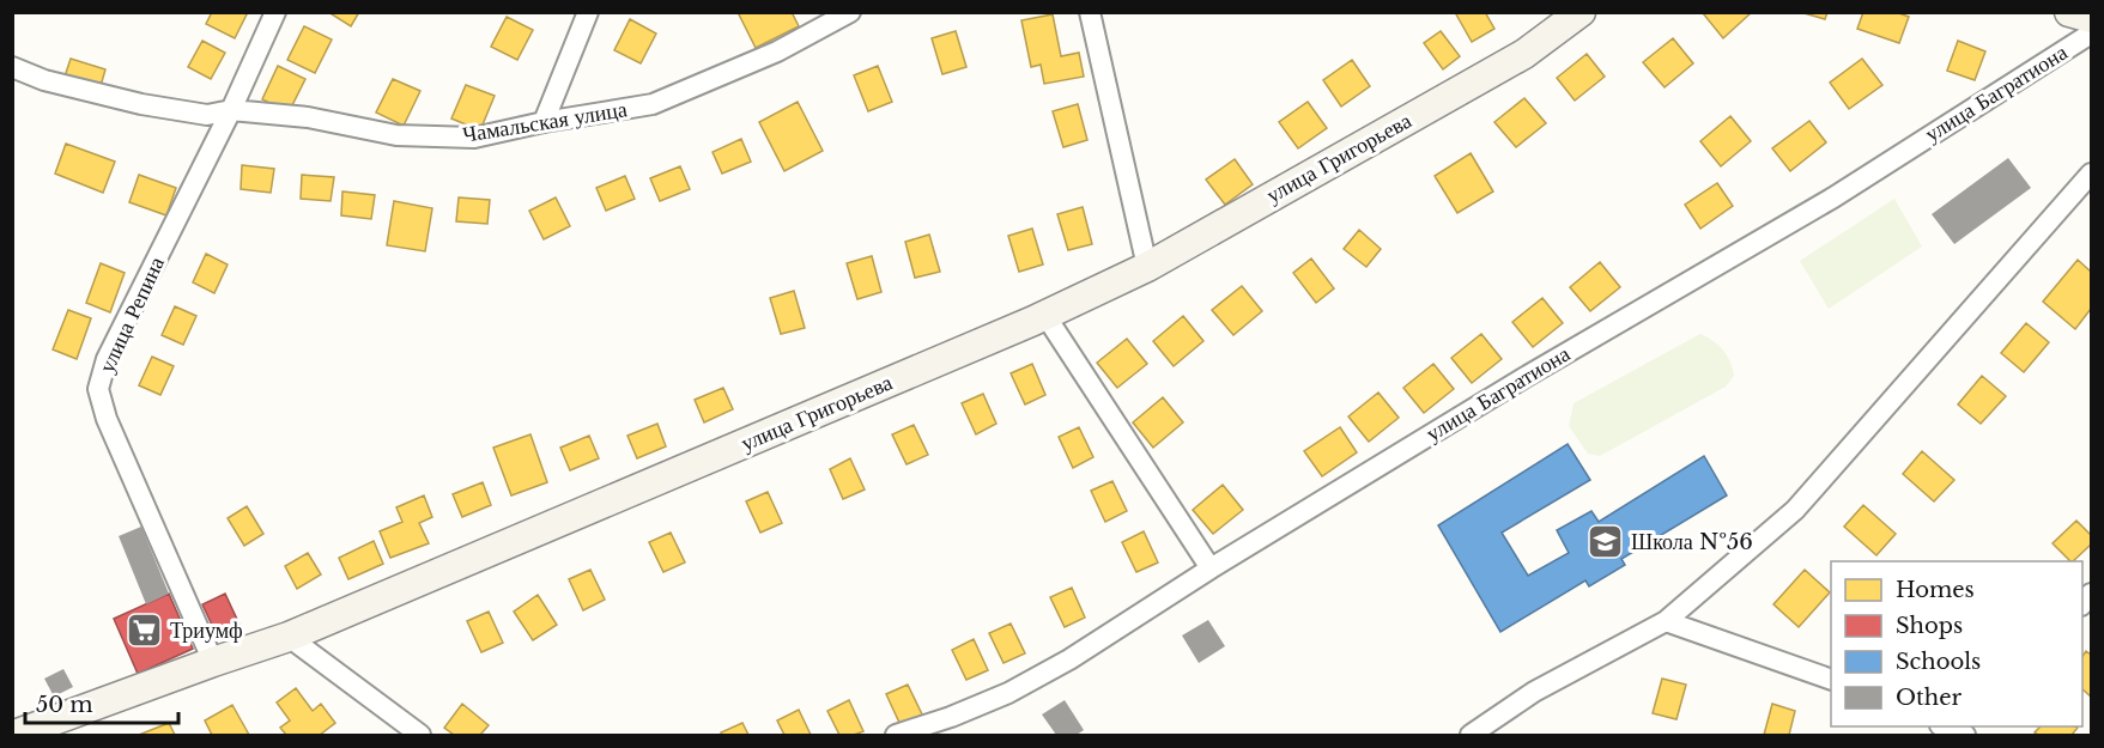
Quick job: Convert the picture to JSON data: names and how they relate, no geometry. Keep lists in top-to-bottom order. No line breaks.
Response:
{"streets":{"main road":["улица Григорьева"],"street":["улица Багратиона","Чамальская улица","улица Репина"]},"crossings":[["Чамальская улица","улица Репина"],["улица Григорьева","улица Репина"]],"places":{"school or university":["Школа №56"],"supermarket":["Триумф"]},"legend":["Homes","Shops","Schools","Other"],"scale_bar":"50 m"}
